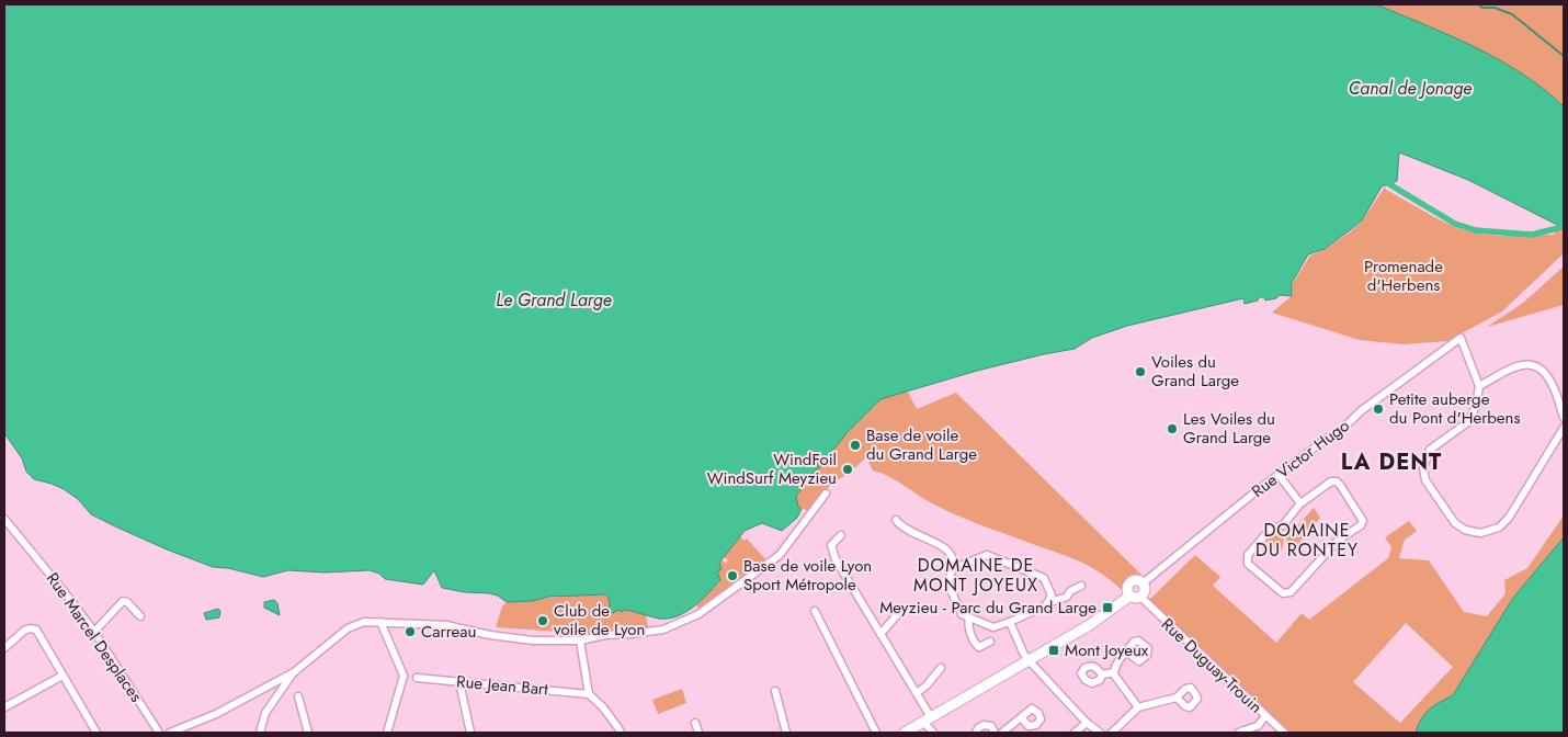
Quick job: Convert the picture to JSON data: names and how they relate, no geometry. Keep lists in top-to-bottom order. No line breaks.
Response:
{"streets":{"street":["Rue Victor Hugo","Rue Marcel Desplaces","Rue Duguay-Trouin","Rue Jean Bart"]},"crossings":[["Rue Victor Hugo","Rue Duguay-Trouin"]],"districts":["LA DENT","DOMAINE DU RONTEY","DOMAINE DE MONT JOYEUX"],"water":["Canal de Jonage","Le Grand Large"],"parks":["Promenade d'Herbens"],"places":{"other":["Voiles du Grand Large","Petite auberge du Pont d'Herbens","Les Voiles du Grand Large","Base de voile du Grand Large","WindFoil WindSurf Meyzieu","Base de voile Lyon Sport Métropole","Club de voile de Lyon","Carreau"],"transit":["Meyzieu - Parc du Grand Large","Mont Joyeux"]}}
